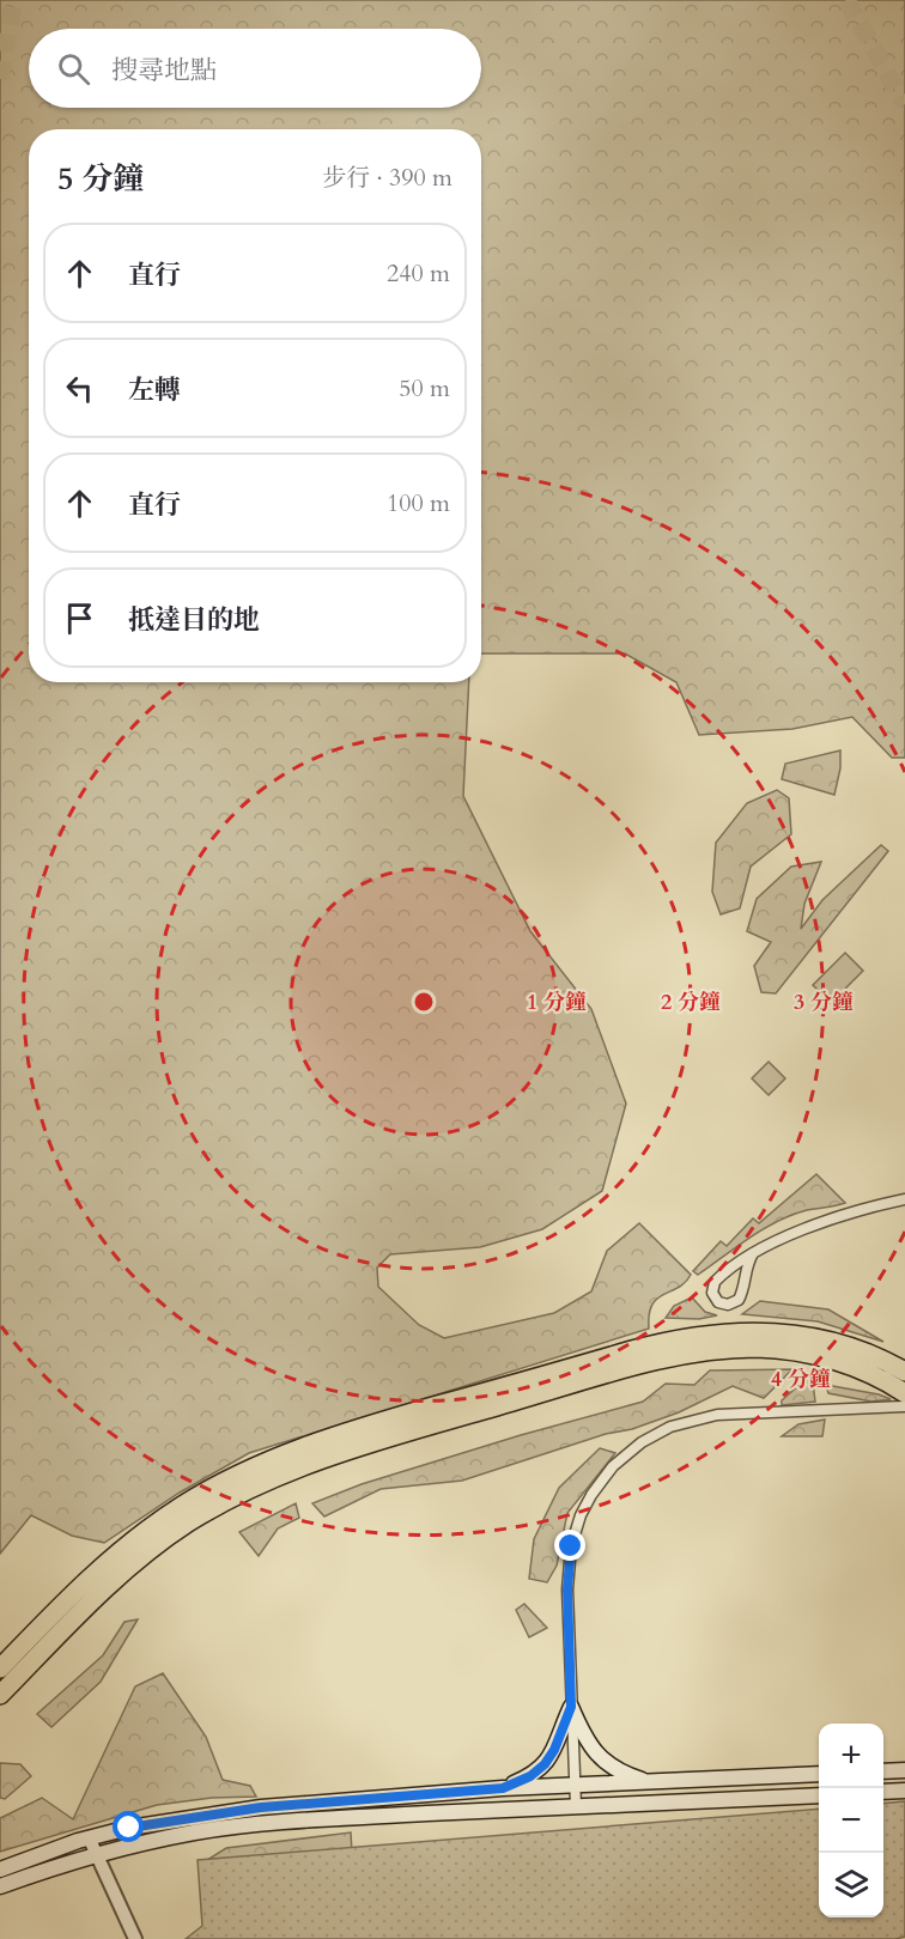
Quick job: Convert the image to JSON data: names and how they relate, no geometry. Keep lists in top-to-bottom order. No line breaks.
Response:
{"page":{"search":"搜尋地點","heading":["5 分鐘","步行 · 390 m"],"list":[["直行","240 m"],["左轉","50 m"],["直行","100 m"],"抵達目的地"],"map_buttons":["+","−"]},"rings":["1 分鐘","2 分鐘","3 分鐘","4 分鐘"]}
